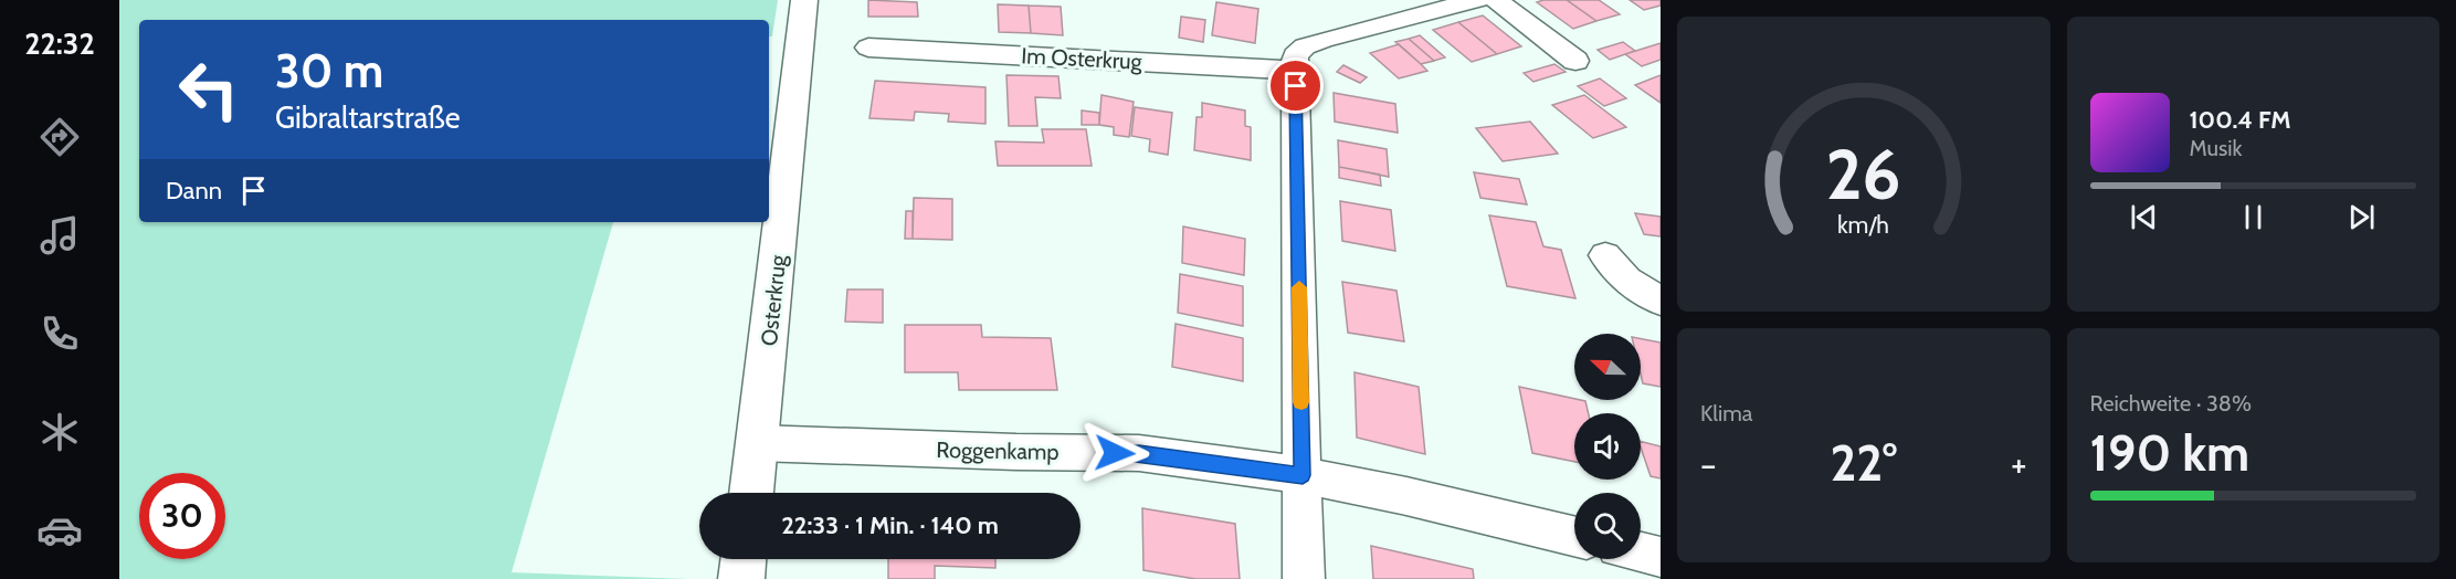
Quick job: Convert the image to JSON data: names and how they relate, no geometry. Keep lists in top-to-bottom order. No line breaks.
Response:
{"streets":{"main road":["Osterkrug"],"street":["Im Osterkrug","Roggenkamp"]},"crossings":[["Osterkrug","Roggenkamp"]],"north":"left","page":{"tabs":"22:32","turn":["30 m","Gibraltarstraße"],"song":["100.4 FM","Musik"],"then":"Dann","tile":["Klima",["Reichweite · 38%","190 km"]],"heat":["−","22°","+"],"limit":"30","trip":"22:33 · 1 Min. · 140 m","gauge":["26","km/h"]}}
